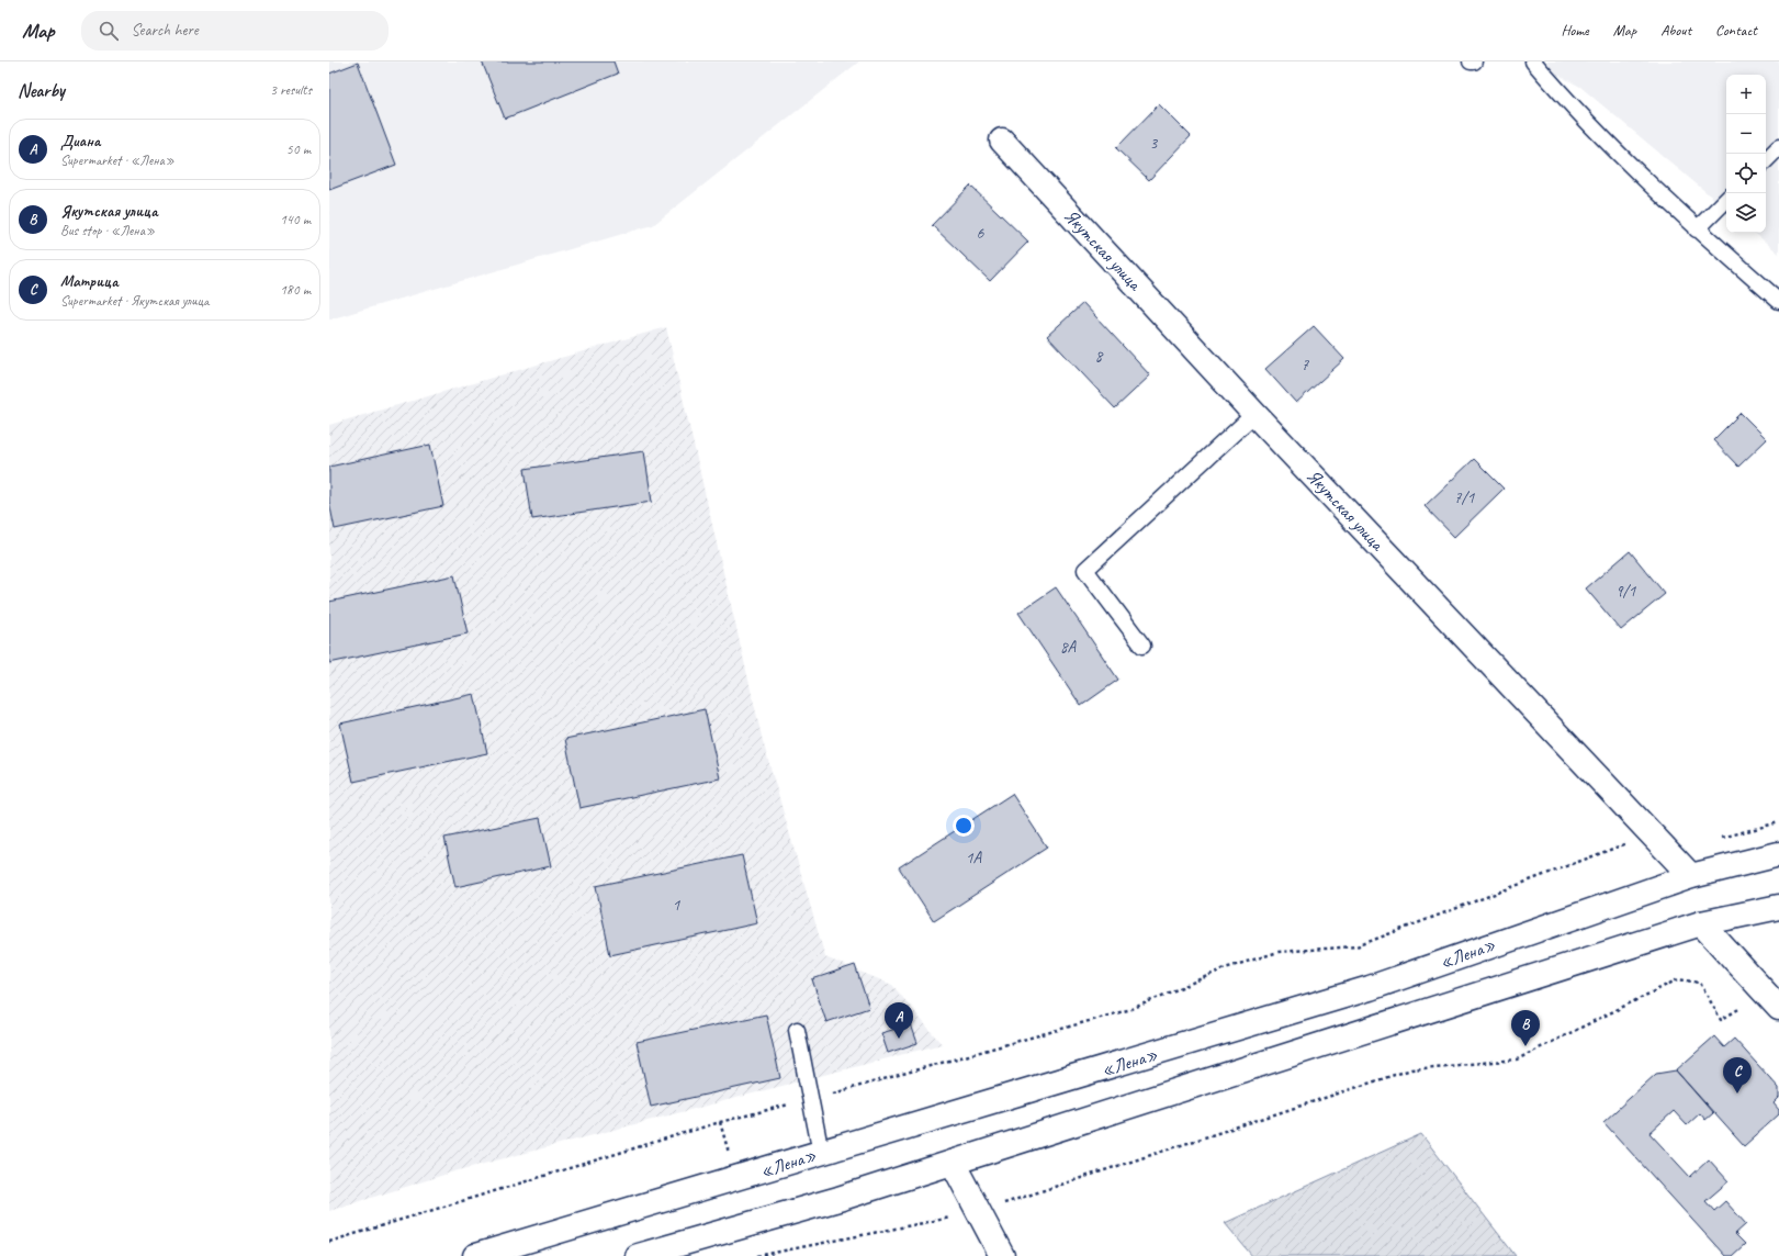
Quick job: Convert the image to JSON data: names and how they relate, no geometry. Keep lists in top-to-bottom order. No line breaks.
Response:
{"streets":{"main road":["Якутская улица","«Лена»"]},"crossings":[["Якутская улица","«Лена»"]],"house_numbers":["3","6","8","7","7/1","9/1","8А","1А","1"],"page":{"header":"Map","search":"Search here","nav":["Home","Map","About","Contact"],"heading":["Nearby","3 results"],"map_buttons":["+","−"],"list":[{"mark":"A","name":"Диана","note":"Supermarket · «Лена»","value":"50 m"},{"mark":"B","name":"Якутская улица","note":"Bus stop · «Лена»","value":"140 m"},{"mark":"C","name":"Матрица","note":"Supermarket · Якутская улица","value":"180 m"}],"pins":["A","B","C"]}}
